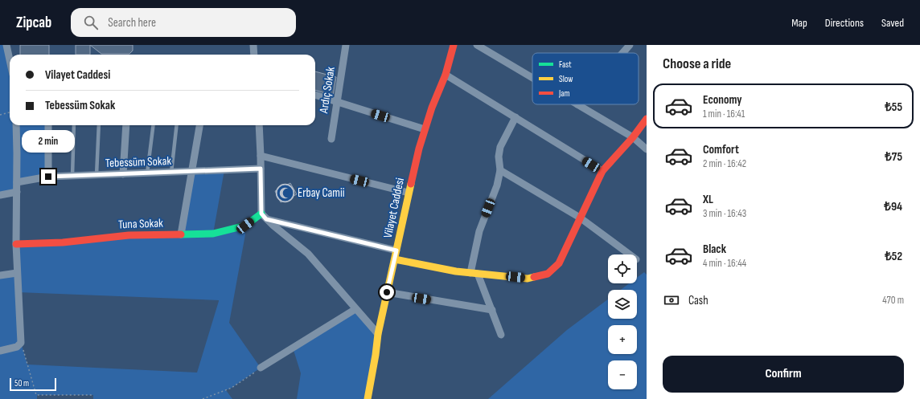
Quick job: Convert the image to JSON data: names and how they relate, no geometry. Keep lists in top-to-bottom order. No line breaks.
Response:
{"streets":{"street":["Ardıç Sokak","Tebessüm Sokak","Vilayet Caddesi","Tuna Sokak"]},"places":{"mosque":["Erbay Camii"]},"legend":["Fast","Slow","Jam"],"scale_bar":"50 m","page":{"header":"Zipcab","search":"Search here","nav":["Map","Directions","Saved"],"heading":"Choose a ride","banner":["Vilayet Caddesi","Tebessüm Sokak"],"list":[{"name":"Economy","note":"1 min · 16:41","value":"₺55"},{"name":"Comfort","note":"2 min · 16:42","value":"₺75"},{"name":"XL","note":"3 min · 16:43","value":"₺94"},{"name":"Black","note":"4 min · 16:44","value":"₺52"}],"bubble":"2 min","map_buttons":["+","−"],"pay":["Cash","470 m"],"buttons":"Confirm","scale":"50 m"}}
